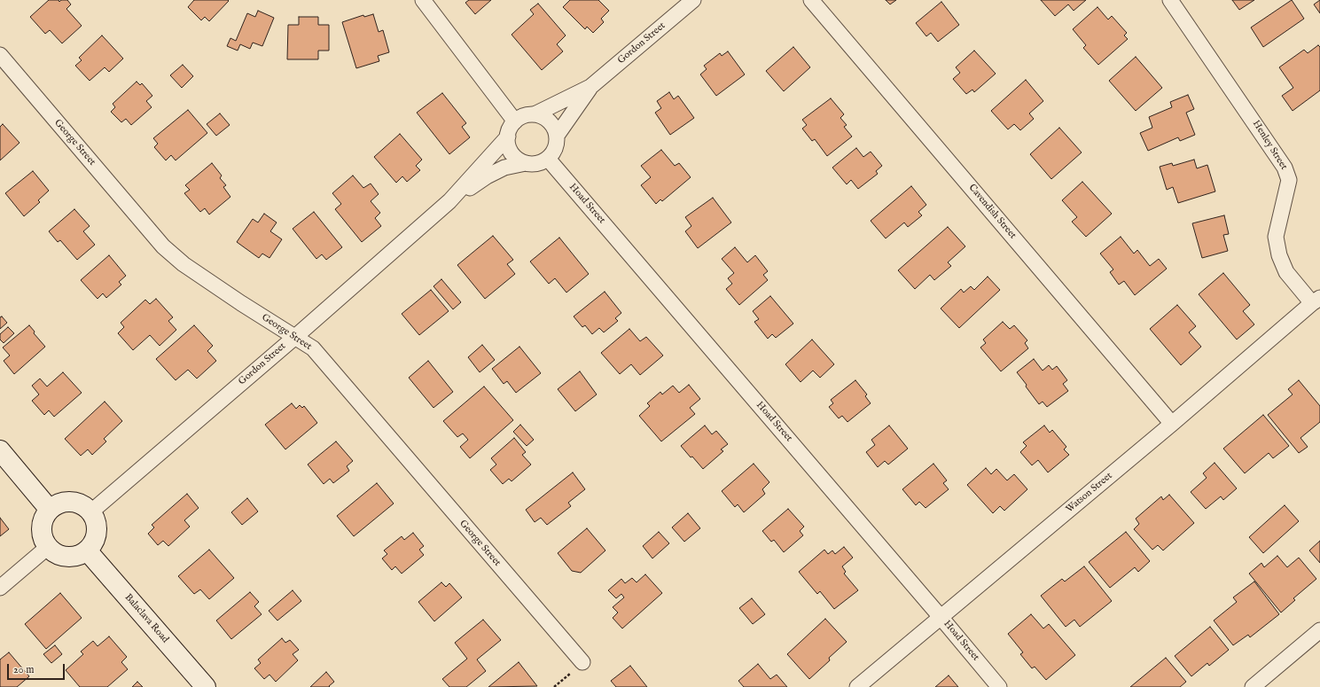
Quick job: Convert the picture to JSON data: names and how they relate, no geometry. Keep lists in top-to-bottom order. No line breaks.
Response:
{"streets":{"street":["Gordon Street","George Street","Henley Street","Hoad Street","Cavendish Street","Watson Street","Balaclava Road"]},"crossings":[["Gordon Street","George Street"],["Gordon Street","Hoad Street"],["Gordon Street","Balaclava Road"],["Henley Street","Watson Street"],["Hoad Street","Watson Street"],["Cavendish Street","Watson Street"]],"scale_bar":"20 m"}
